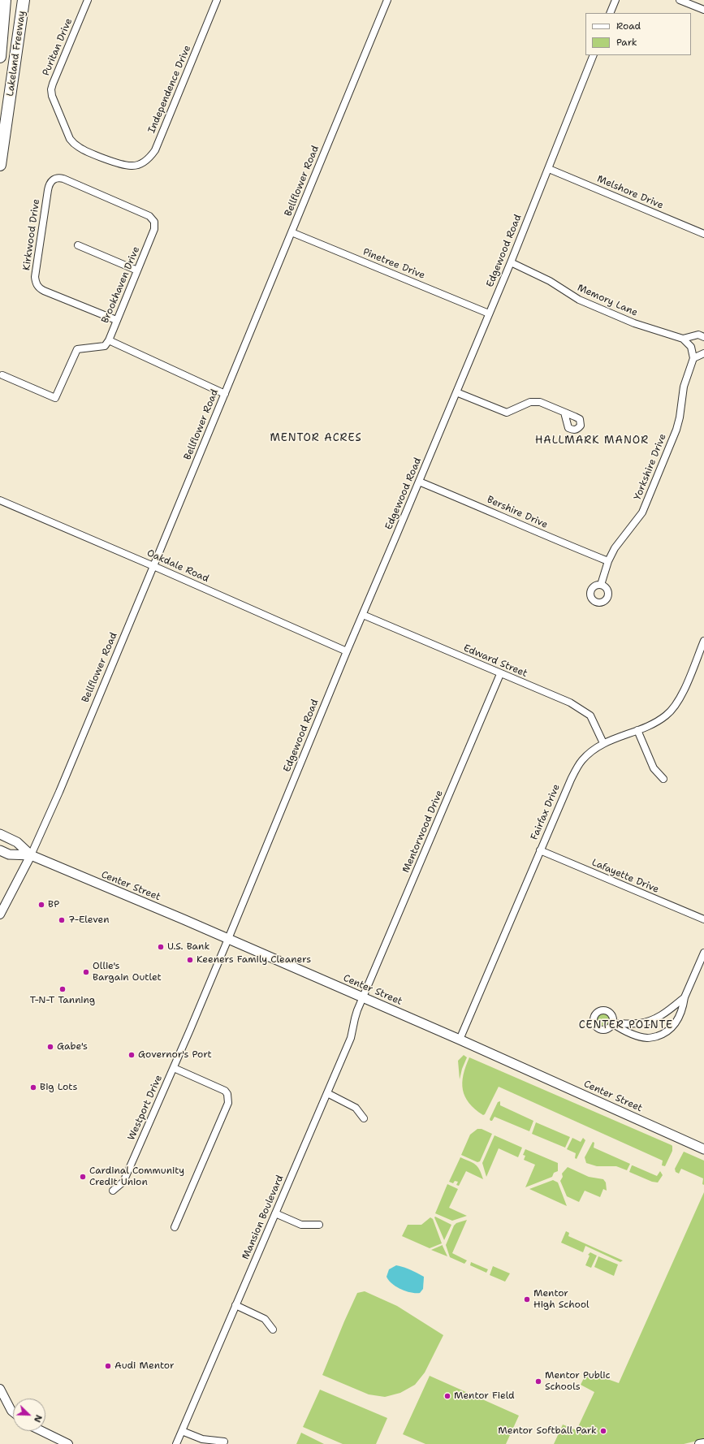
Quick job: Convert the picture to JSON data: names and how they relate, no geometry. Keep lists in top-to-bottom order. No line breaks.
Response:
{"streets":{"highway":["Lakeland Freeway"],"main road":["Center Street"],"street":["Puritan Drive","Independence Drive","Bellflower Road","Melshore Drive","Kirkwood Drive","Edgewood Road","Pinetree Drive","Brookhaven Drive","Memory Lane","Yorkshire Drive","Bershire Drive","Oakdale Road","Edward Street","Fairfax Drive","Mentorwood Drive","Lafayette Drive","Westport Drive","Mansion Boulevard"]},"crossings":[["Puritan Drive","Independence Drive"],["Bellflower Road","Pinetree Drive"],["Bellflower Road","Oakdale Road"],["Bellflower Road","Center Street"],["Melshore Drive","Edgewood Road"],["Kirkwood Drive","Brookhaven Drive"],["Edgewood Road","Pinetree Drive"],["Edgewood Road","Memory Lane"],["Edgewood Road","Bershire Drive"],["Edgewood Road","Oakdale Road"],["Edgewood Road","Edward Street"],["Edgewood Road","Center Street"],["Edgewood Road","Westport Drive"],["Memory Lane","Yorkshire Drive"],["Yorkshire Drive","Bershire Drive"],["Edward Street","Fairfax Drive"],["Edward Street","Mentorwood Drive"],["Fairfax Drive","Lafayette Drive"],["Fairfax Drive","Center Street"],["Mentorwood Drive","Center Street"],["Mentorwood Drive","Mansion Boulevard"],["Center Street","Westport Drive"],["Center Street","Mansion Boulevard"]],"districts":["MENTOR ACRES","HALLMARK MANOR","CENTER POINTE"],"places":["BP","7-Eleven","U.S. Bank","Keeners Family Cleaners","Ollie's Bargain Outlet","T-N-T Tanning","Gabe's","Governor's Port","Big Lots","Cardinal Community Credit Union","Mentor High School","Audi Mentor","Mentor Public Schools","Mentor Field","Mentor Softball Park"],"legend":["Road","Park"],"north":"bottom right"}
